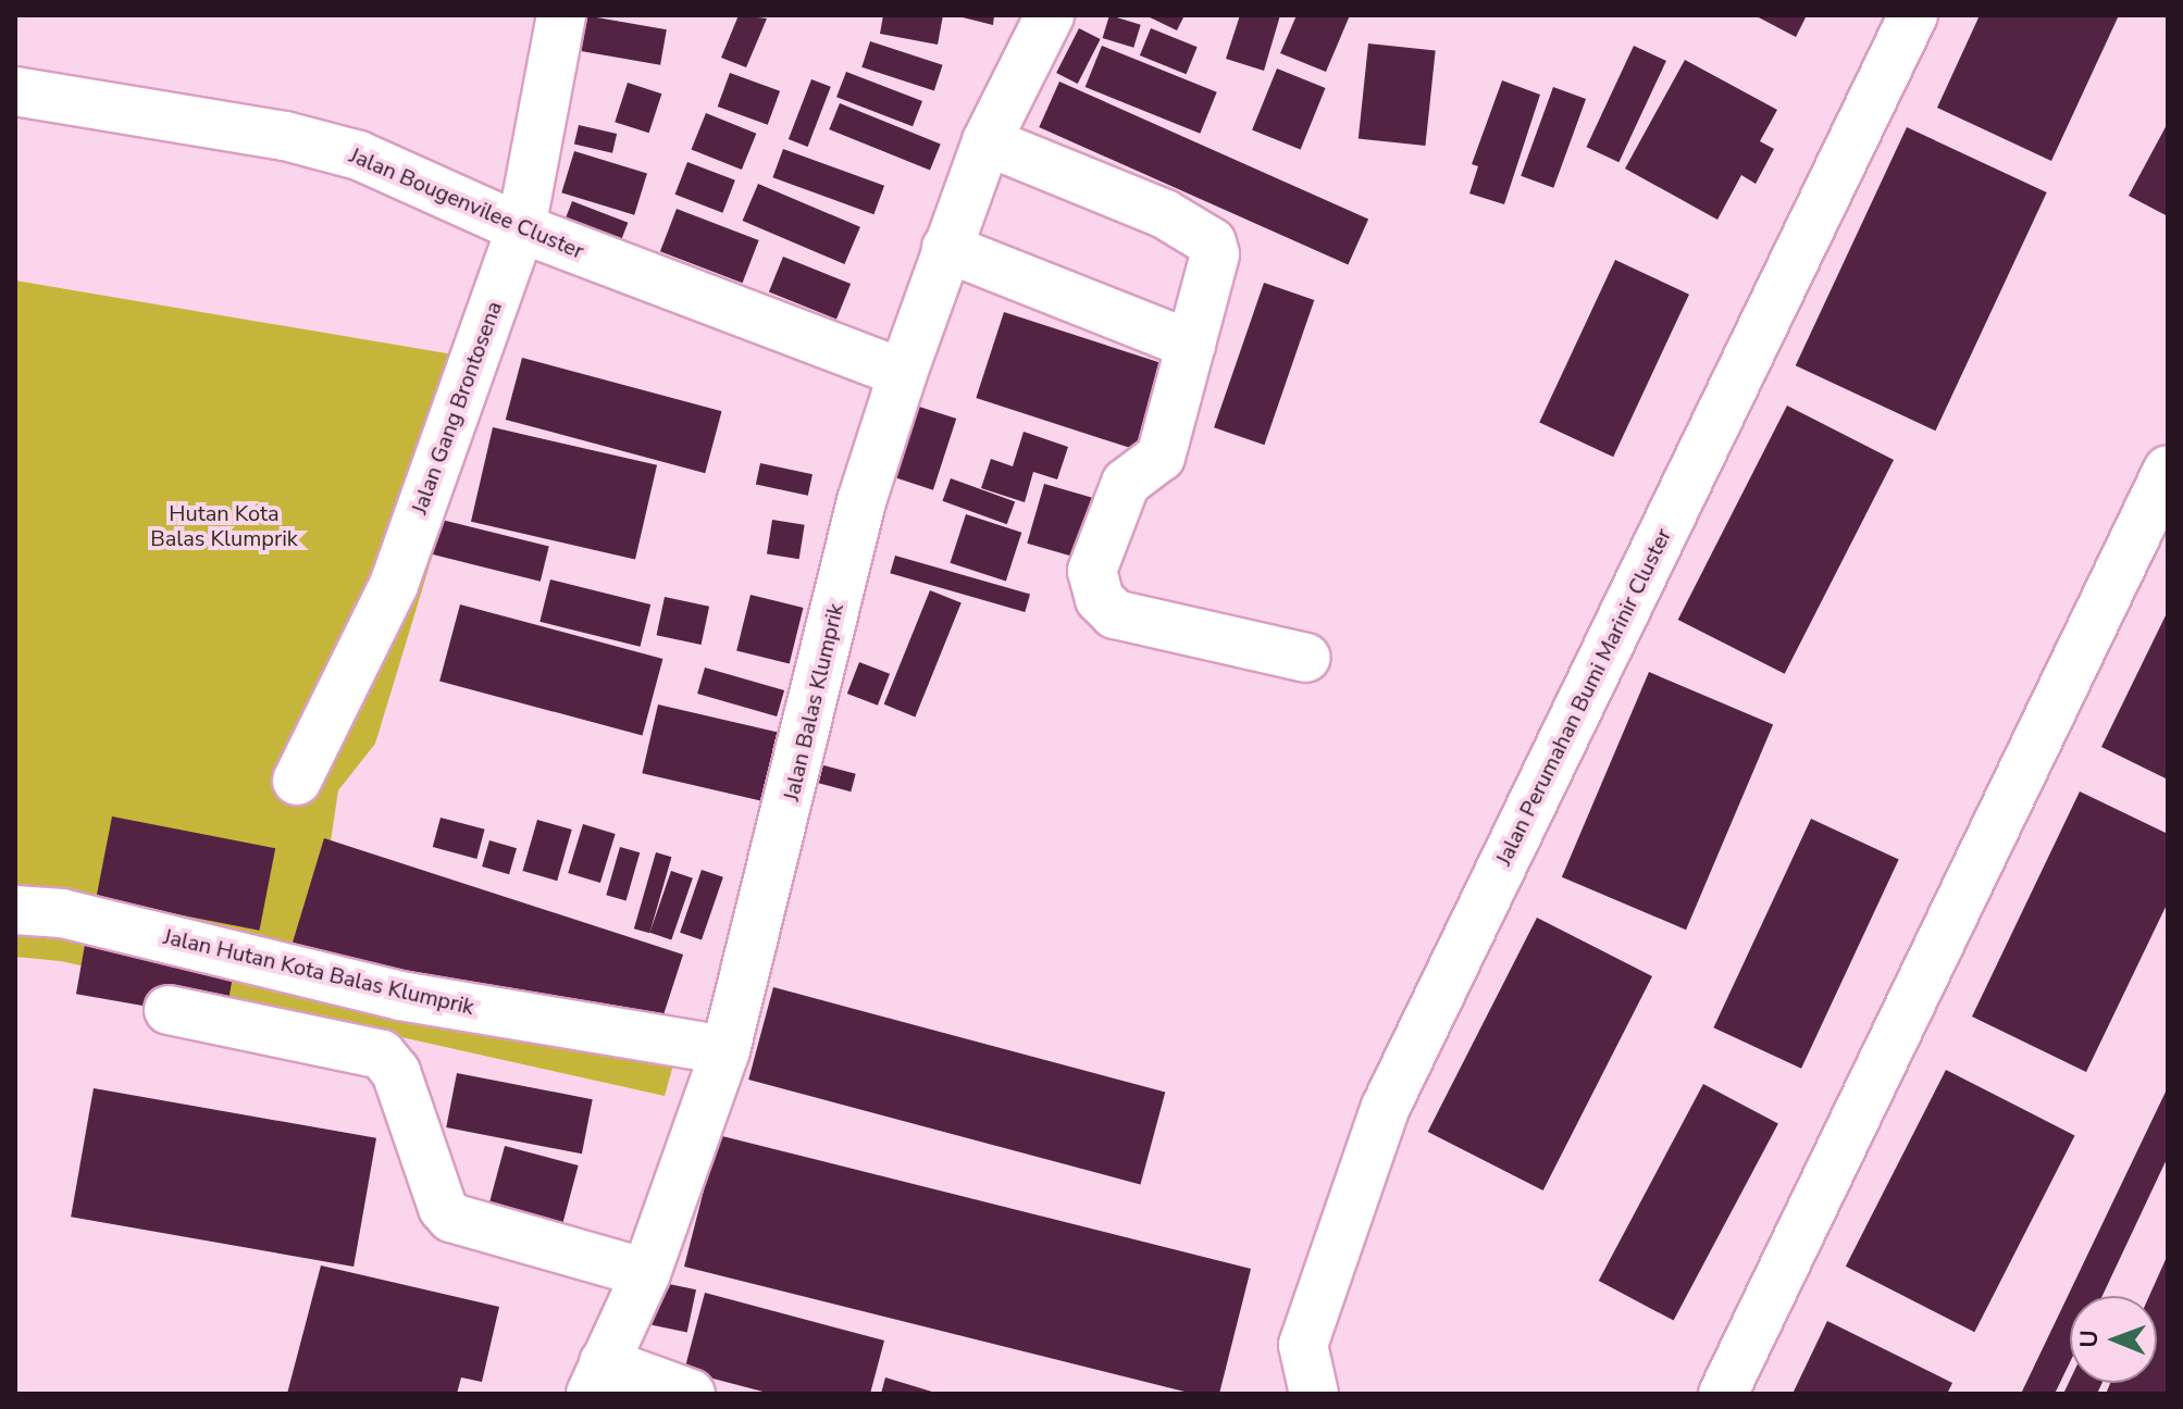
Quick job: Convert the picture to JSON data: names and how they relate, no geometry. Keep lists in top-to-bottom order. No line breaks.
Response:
{"streets":{"street":["Jalan Bougenvilee Cluster","Jalan Gang Brontosena","Jalan Perumahan Bumi Marinir Cluster","Jalan Balas Klumprik","Jalan Hutan Kota Balas Klumprik"]},"crossings":[["Jalan Bougenvilee Cluster","Jalan Gang Brontosena"],["Jalan Bougenvilee Cluster","Jalan Balas Klumprik"],["Jalan Balas Klumprik","Jalan Hutan Kota Balas Klumprik"]],"parks":["Hutan Kota Balas Klumprik"],"north":"left"}
